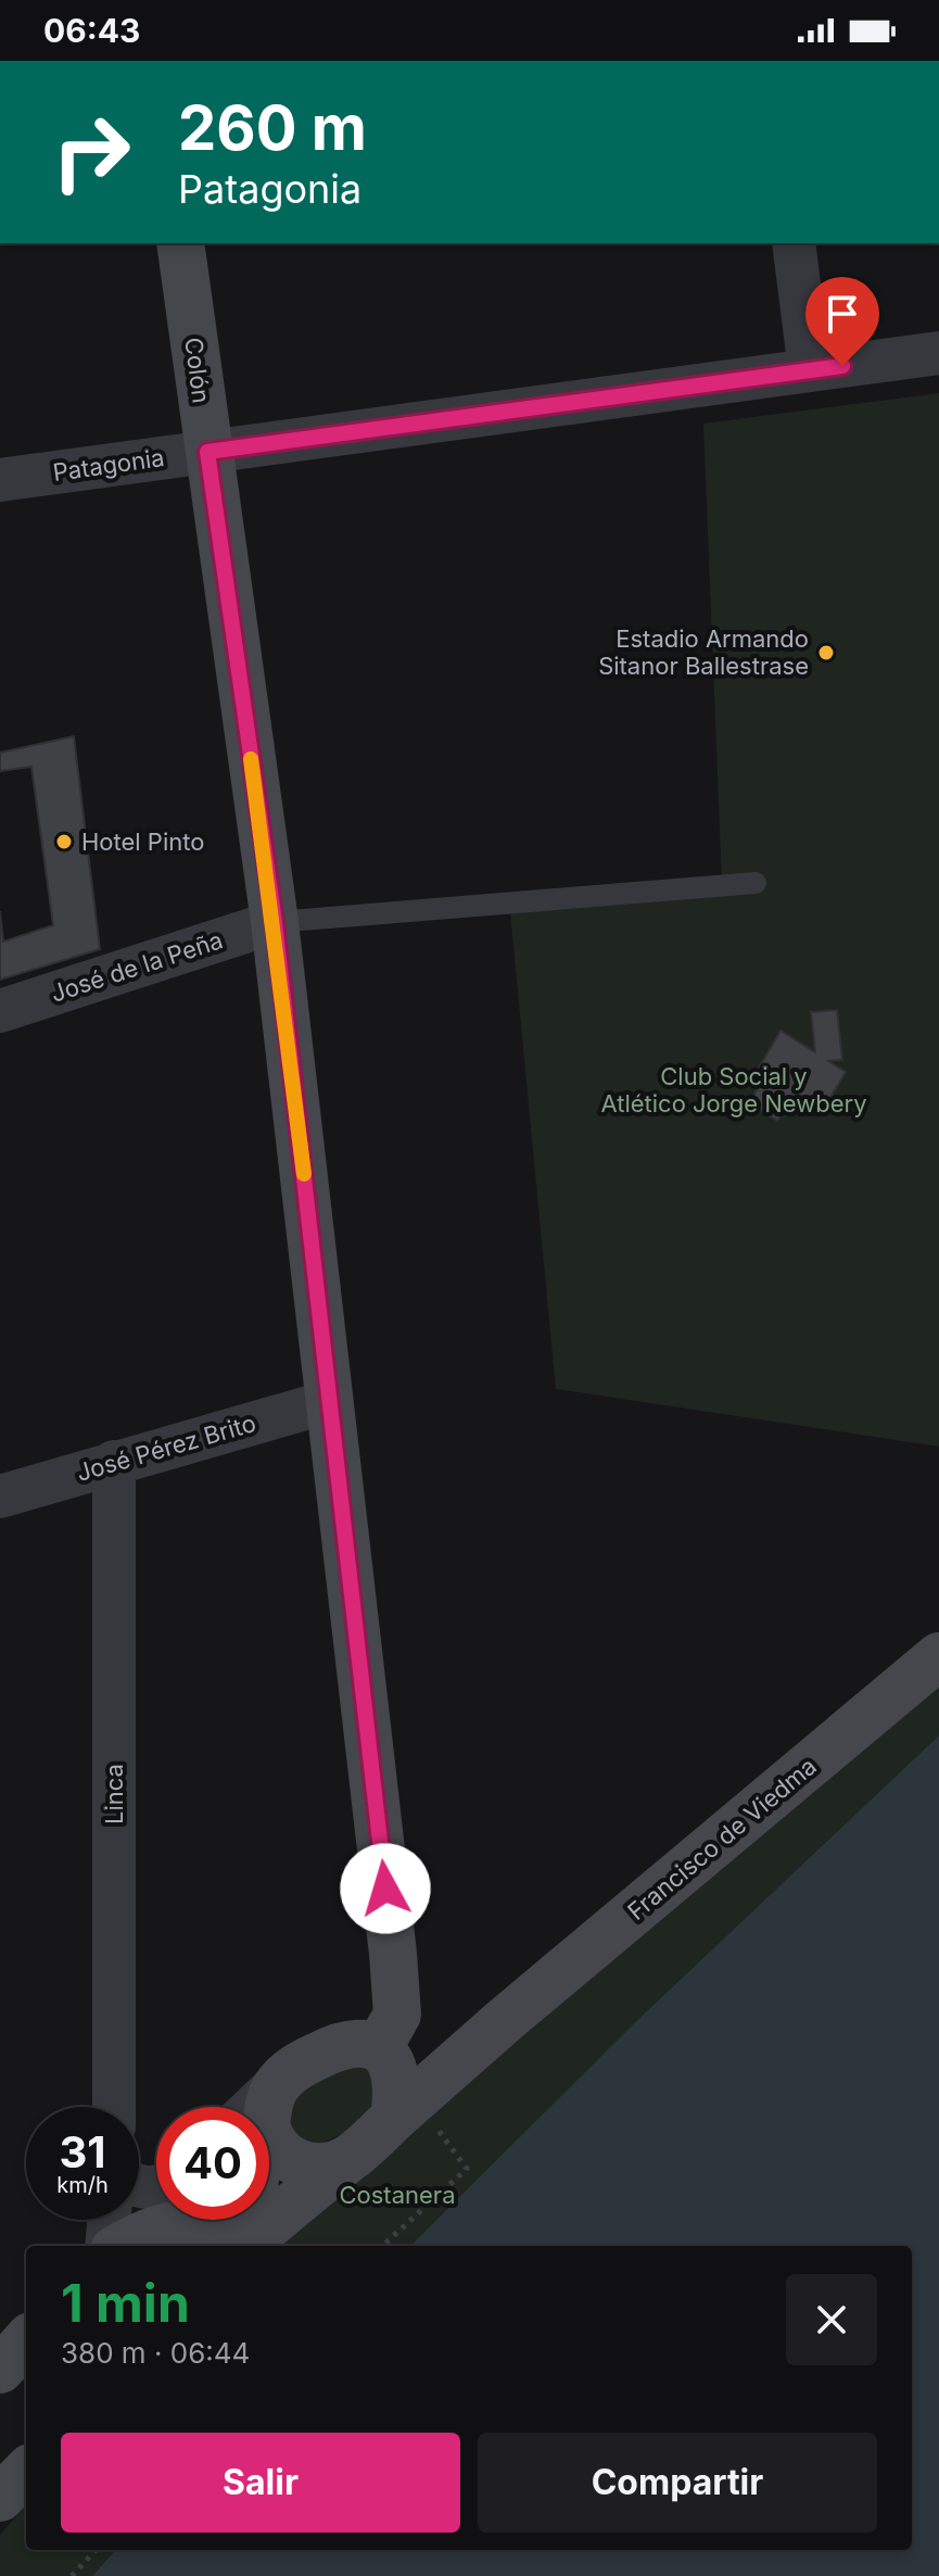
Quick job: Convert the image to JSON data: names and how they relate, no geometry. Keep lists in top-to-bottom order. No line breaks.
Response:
{"streets":{"street":["Colón","Patagonia","José de la Peña","José Pérez Brito","Linca","Francisco de Viedma"]},"crossings":[["Colón","Patagonia"],["Colón","José de la Peña"],["Colón","José Pérez Brito"],["Colón","Francisco de Viedma"],["José Pérez Brito","Linca"]],"parks":["Club Social y Atlético Jorge Newbery","Costanera"],"places":["Estadio Armando Sitanor Ballestrase","Hotel Pinto"],"page":{"status":"06:43","turn":["260 m","Patagonia"],"speed":"31 km/h","limit":"40","heading":["1 min","380 m · 06:44"],"buttons":["Salir","Compartir"]}}
